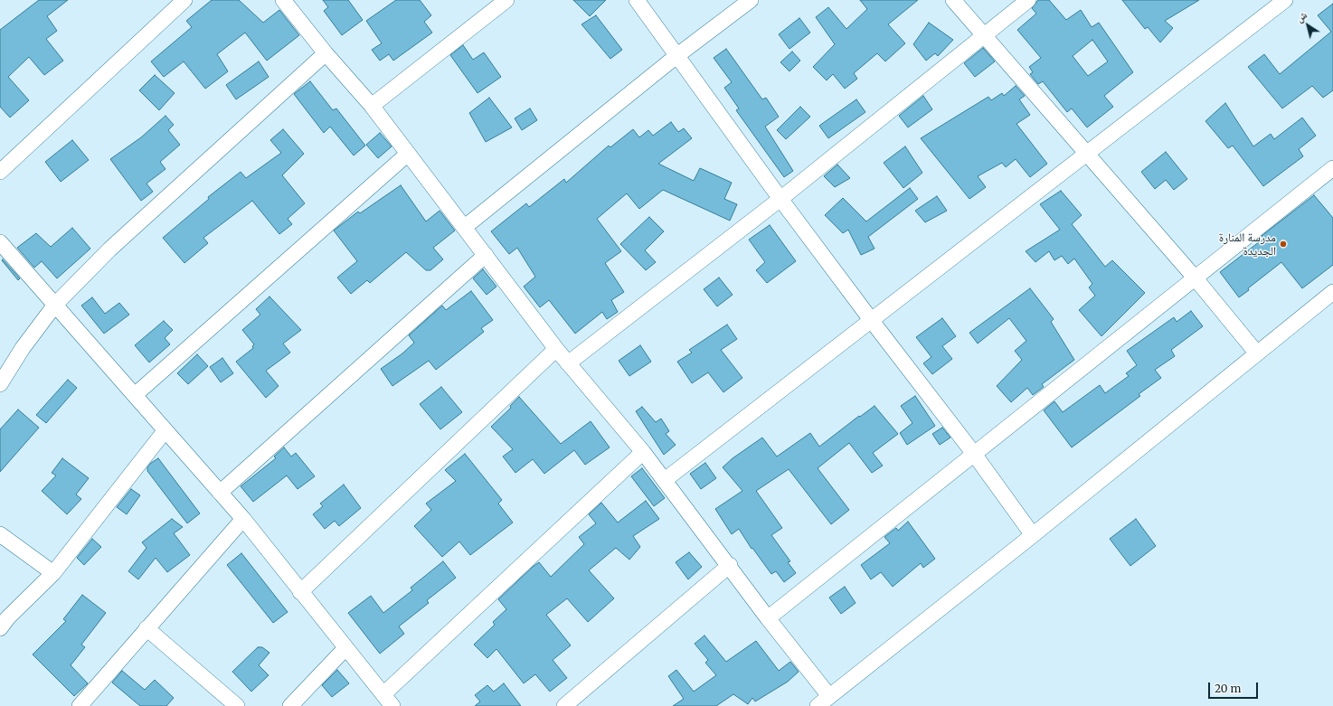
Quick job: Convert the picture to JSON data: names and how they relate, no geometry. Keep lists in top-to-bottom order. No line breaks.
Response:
{"places":["مدرسة المنارة الجديدة"],"scale_bar":"20 m","north":"top left"}
